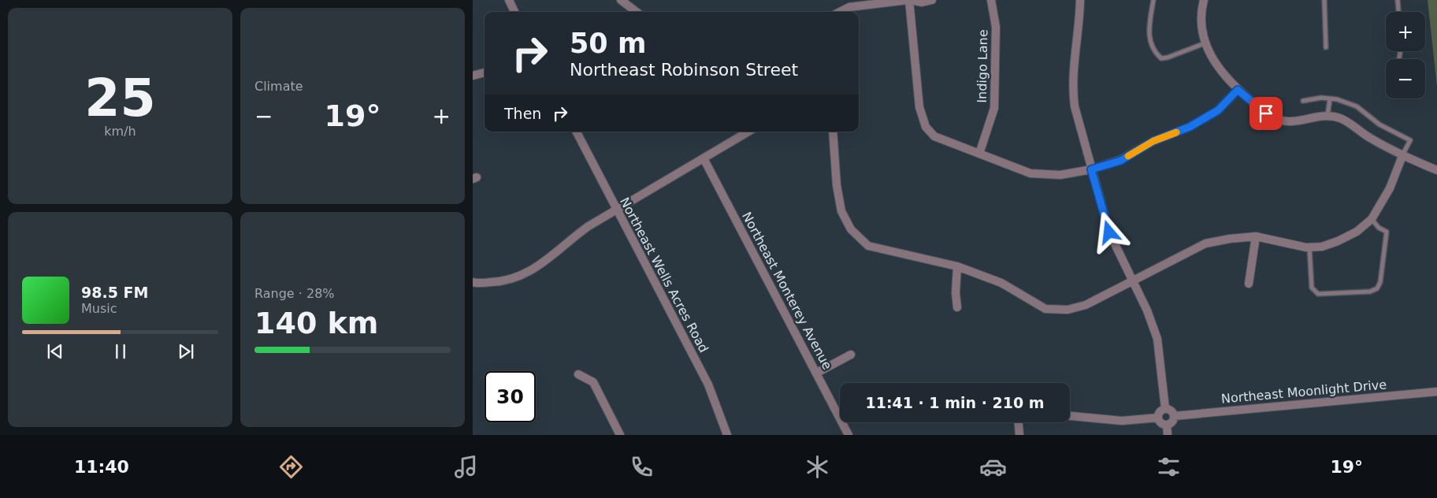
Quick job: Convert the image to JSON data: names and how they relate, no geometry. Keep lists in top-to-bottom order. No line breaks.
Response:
{"streets":{"street":["Indigo Lane","Northeast Wells Acres Road","Northeast Monterey Avenue","Northeast Moonlight Drive"]},"page":{"tile":[["25","km/h"],"Climate",["Range · 28%","140 km"]],"map_buttons":["+","−"],"turn":["50 m","Northeast Robinson Street"],"then":"Then","heat":["−","19°","+"],"song":["98.5 FM","Music"],"limit":"30","trip":"11:41 · 1 min · 210 m","tabs":["11:40","19°"]}}
